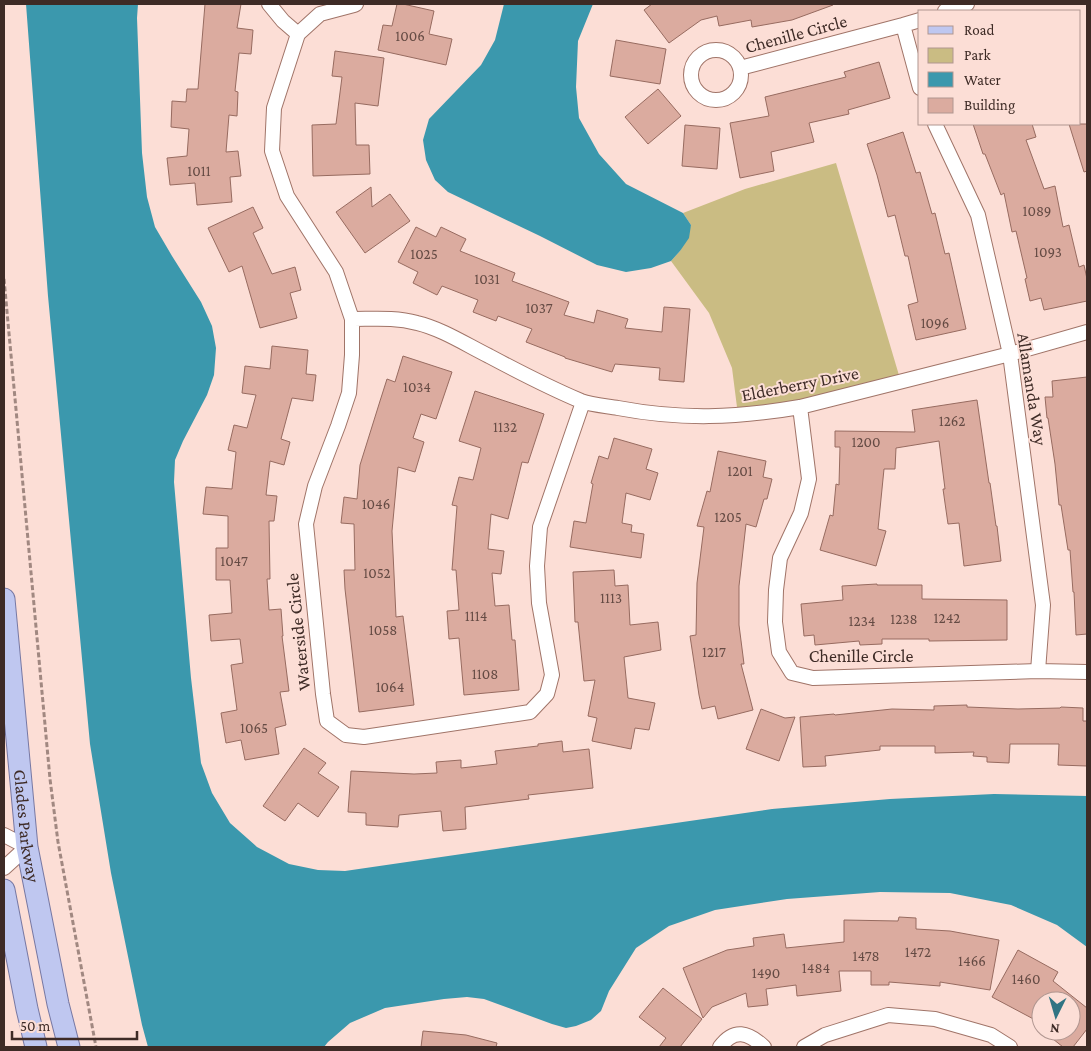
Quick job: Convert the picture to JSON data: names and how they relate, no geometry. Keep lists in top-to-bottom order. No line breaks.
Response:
{"streets":{"main road":["Glades Parkway"],"street":["Chenille Circle","Elderberry Drive","Allamanda Way","Waterside Circle"]},"crossings":[["Chenille Circle","Elderberry Drive"],["Chenille Circle","Allamanda Way"],["Elderberry Drive","Allamanda Way"],["Elderberry Drive","Waterside Circle"]],"house_numbers":["1006","1011","1089","1093","1025","1031","1037","1096","1034","1262","1132","1200","1201","1046","1205","1047","1052","1113","1114","1242","1238","1234","1058","1217","1108","1064","1065","1472","1478","1466","1484","1490","1460"],"legend":["Road","Park","Water","Building"],"scale_bar":"50 m","north":"bottom"}
